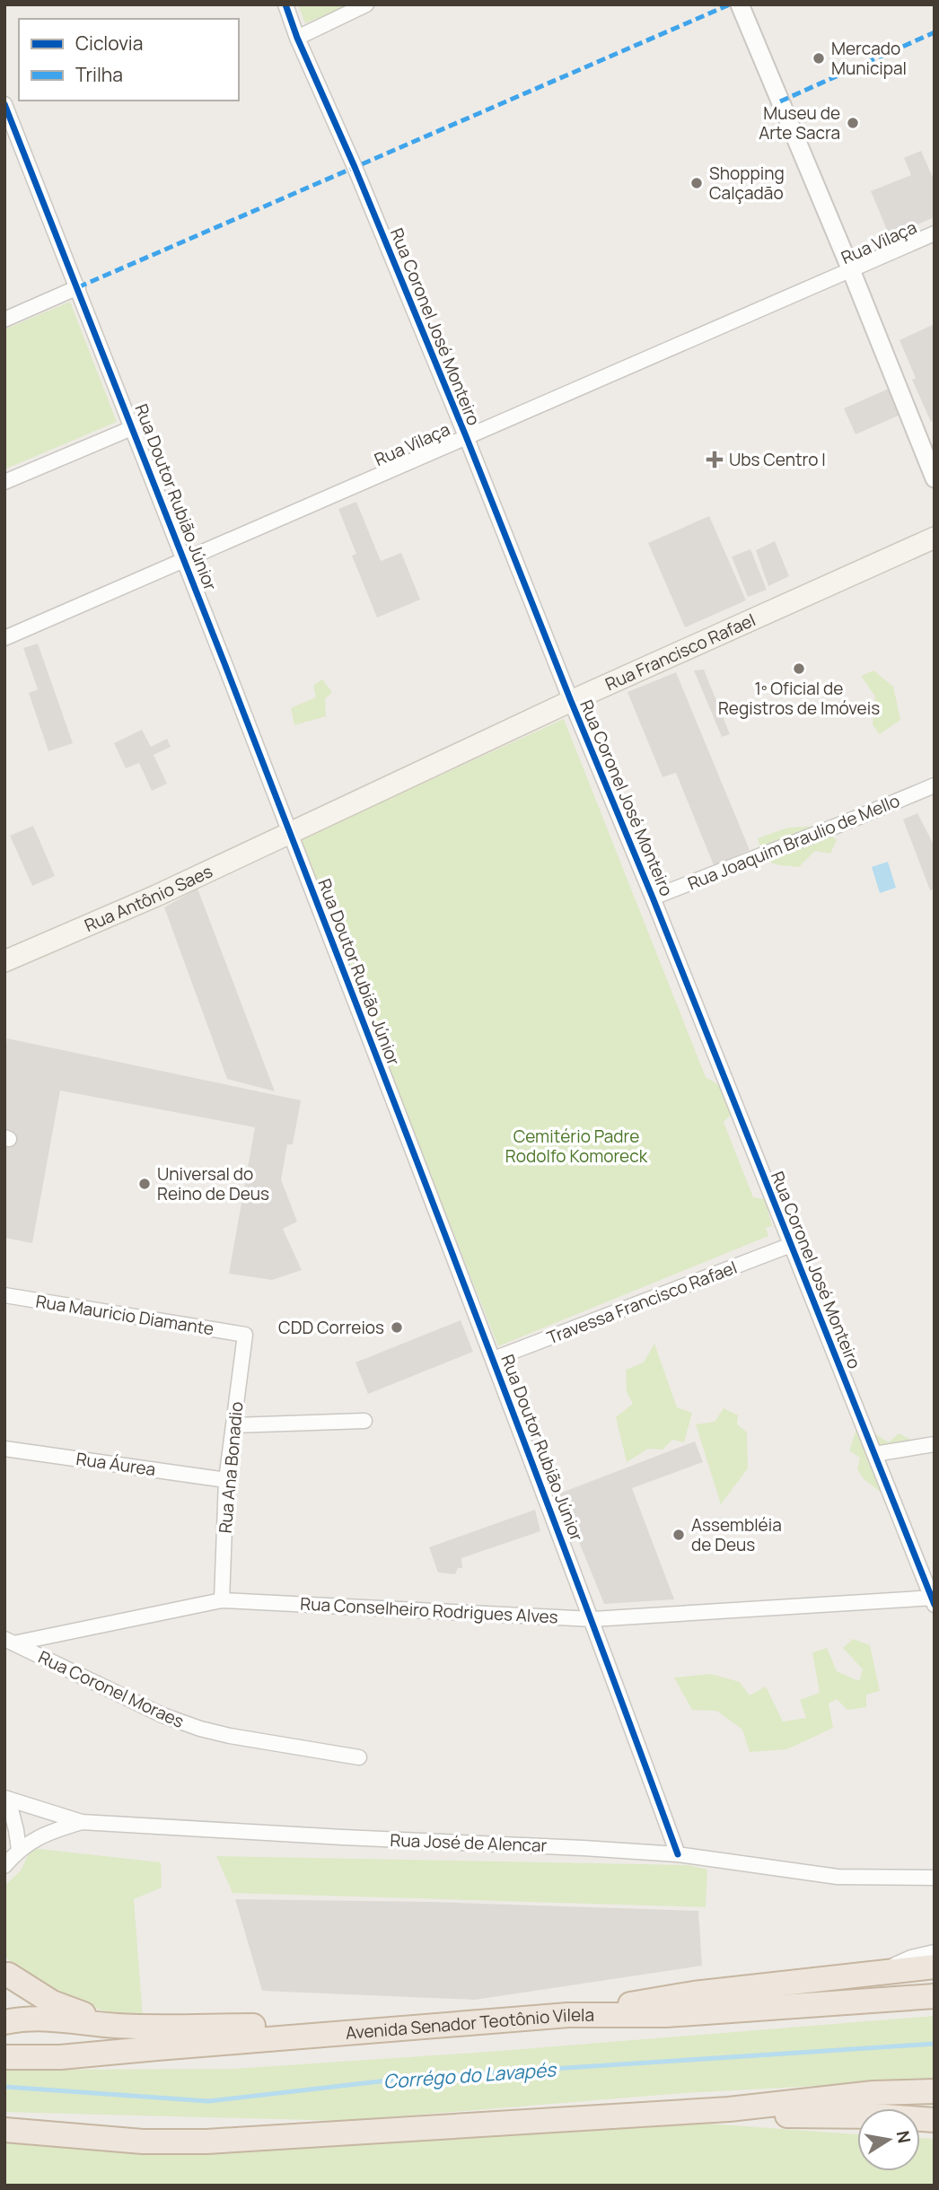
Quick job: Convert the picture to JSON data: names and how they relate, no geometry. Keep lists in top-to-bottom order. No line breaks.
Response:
{"streets":{"highway":["Avenida Senador Teotônio Vilela"],"main road":["Rua Francisco Rafael","Rua Antônio Saes"],"street":["Rua Vilaça","Rua Coronel José Monteiro","Rua Doutor Rubião Júnior","Rua Joaquim Braulio de Mello","Travessa Francisco Rafael","Rua Mauricio Diamante","Rua Áurea","Rua Ana Bonadio","Rua Conselheiro Rodrigues Alves","Rua Coronel Moraes","Rua José de Alencar"]},"crossings":[["Rua Vilaça","Rua Coronel José Monteiro"],["Rua Vilaça","Rua Doutor Rubião Júnior"],["Rua Coronel José Monteiro","Rua Francisco Rafael"],["Rua Coronel José Monteiro","Rua Joaquim Braulio de Mello"],["Rua Coronel José Monteiro","Travessa Francisco Rafael"],["Rua Coronel José Monteiro","Rua Conselheiro Rodrigues Alves"],["Rua Doutor Rubião Júnior","Rua Francisco Rafael"],["Rua Doutor Rubião Júnior","Rua Antônio Saes"],["Rua Doutor Rubião Júnior","Travessa Francisco Rafael"],["Rua Doutor Rubião Júnior","Rua Conselheiro Rodrigues Alves"],["Rua Doutor Rubião Júnior","Rua José de Alencar"],["Rua Francisco Rafael","Rua Antônio Saes"],["Rua Mauricio Diamante","Rua Ana Bonadio"],["Rua Áurea","Rua Ana Bonadio"],["Rua Ana Bonadio","Rua Conselheiro Rodrigues Alves"],["Rua Conselheiro Rodrigues Alves","Rua Coronel Moraes"]],"water":["Corrégo do Lavapés"],"parks":["Cemitério Padre Rodolfo Komoreck"],"places":{"other":["Mercado Municipal","Museu de Arte Sacra","Shopping Calçadão","1º Oficial de Registros de Imóveis","Universal do Reino de Deus","CDD Correios","Assembléia de Deus"],"health":["Ubs Centro I"]},"legend":["Ciclovia","Trilha"],"north":"right"}
